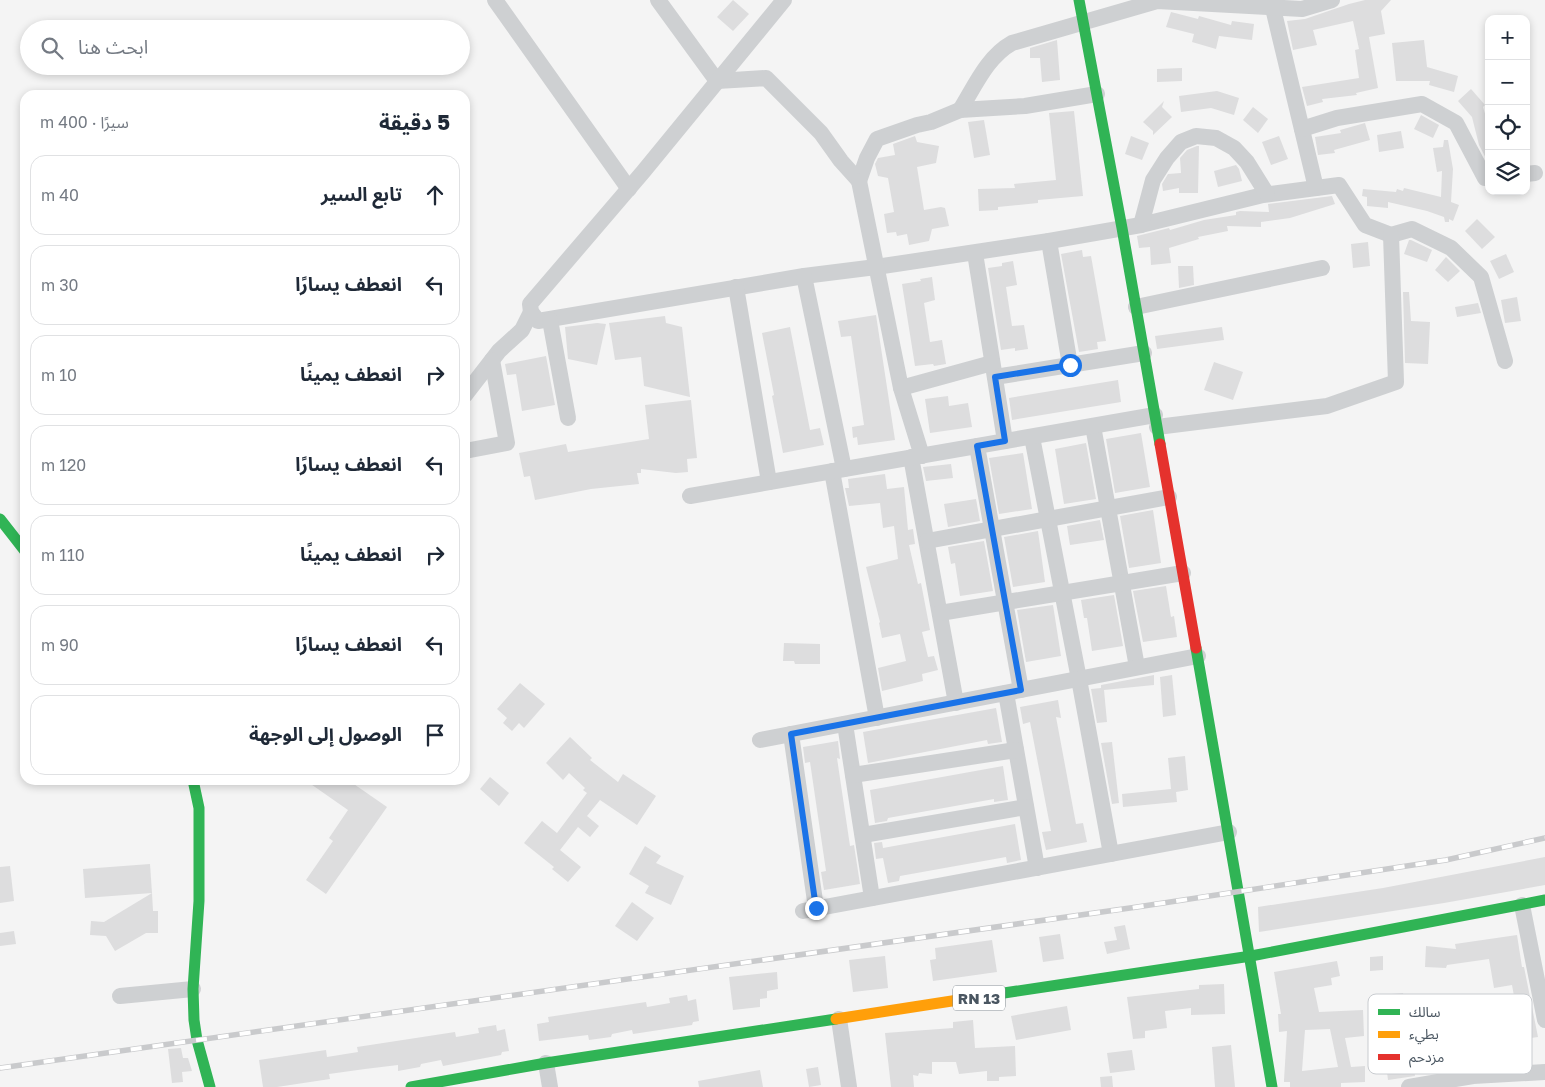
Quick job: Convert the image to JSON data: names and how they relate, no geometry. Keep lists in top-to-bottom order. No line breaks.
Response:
{"streets":{"main road":["RN 13"]},"legend":["سالك","بطيء","مزدحم"],"page":{"map_buttons":["+","−"],"search":"ابحث هنا","heading":["5 دقيقة","سيرًا · 400 m"],"list":[["تابع السير","40 m"],["انعطف يسارًا","30 m"],["انعطف يمينًا","10 m"],["انعطف يسارًا","120 m"],["انعطف يمينًا","110 m"],["انعطف يسارًا","90 m"],"الوصول إلى الوجهة"]}}
